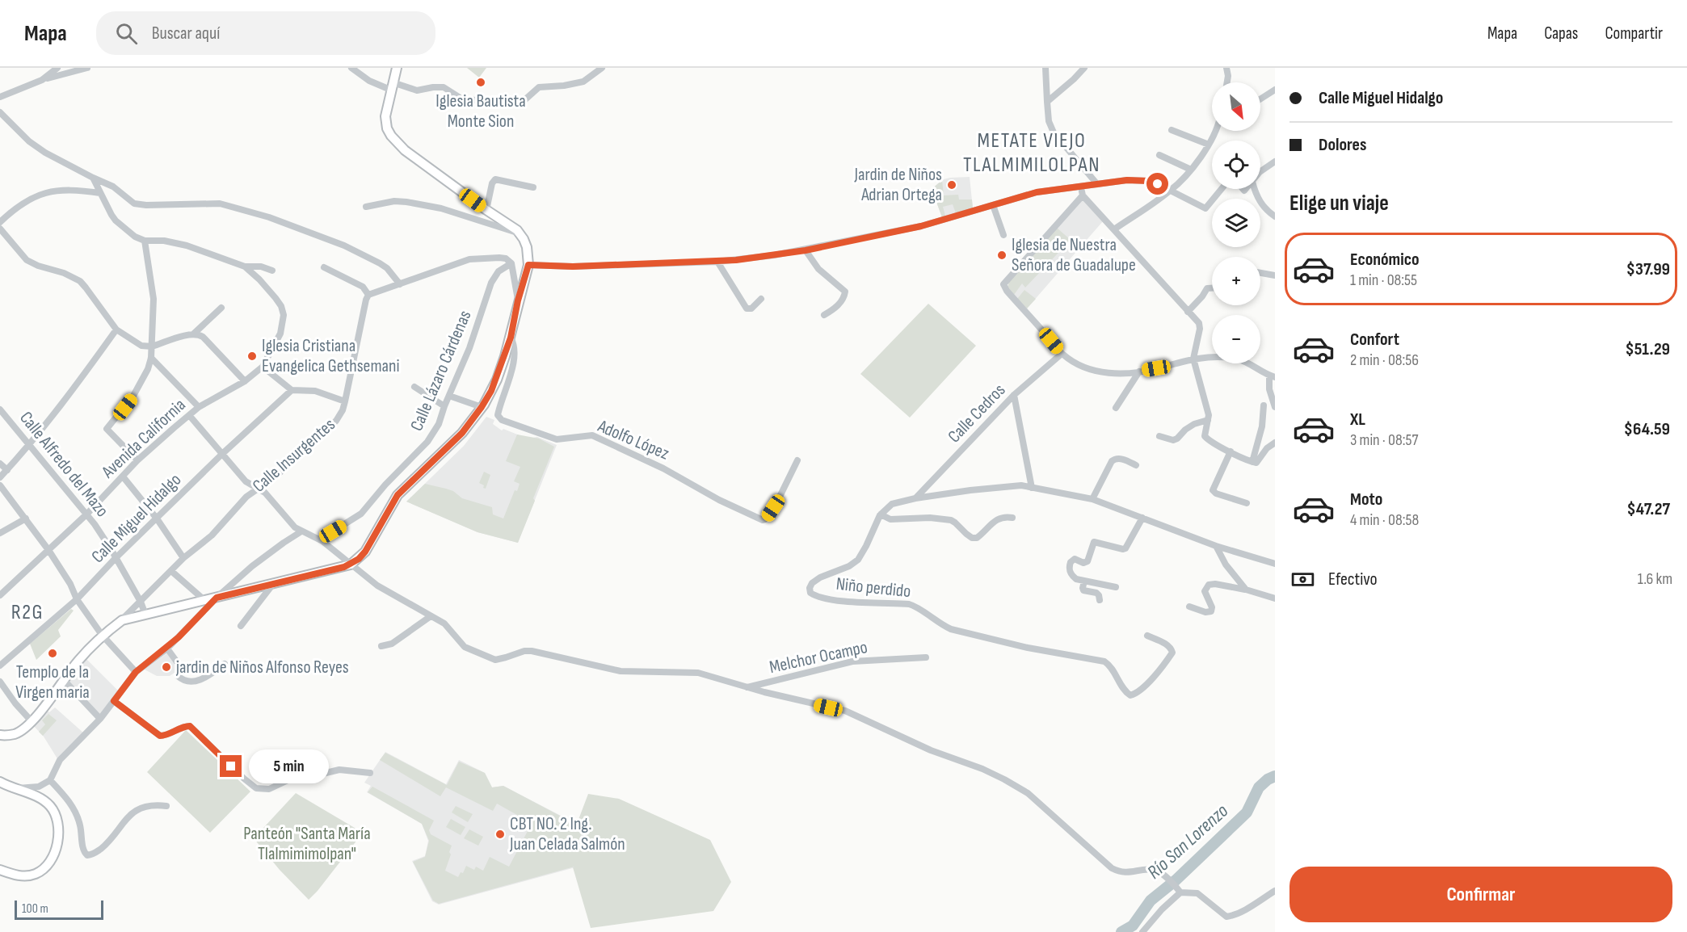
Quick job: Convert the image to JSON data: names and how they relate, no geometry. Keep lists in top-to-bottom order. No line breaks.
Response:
{"streets":{"main road":["Calle Insurgentes"],"street":["Calle Lázaro Cárdenas","Calle Cedros","Avenida California","Adolfo López","Calle Alfredo del Mazo","Calle Miguel Hidalgo","Niño perdido","Melchor Ocampo"]},"crossings":[["Calle Cedros","Niño perdido"],["Avenida California","Calle Alfredo del Mazo"],["Calle Insurgentes","Calle Alfredo del Mazo"],["Calle Alfredo del Mazo","Calle Miguel Hidalgo"]],"districts":["METATE VIEJO TLALMIMILOLPAN","R2G"],"water":["Río San Lorenzo"],"parks":["Panteón \"Santa María Tlalmimimolpan\""],"places":["Iglesia Bautista Monte Sion","Jardin de Niños Adrian Ortega","Iglesia de Nuestra Señora de Guadalupe","Iglesia Cristiana Evangelica Gethsemani","Templo de la Virgen maria","jardin de Niños Alfonso Reyes","CBT NO. 2 Ing. Juan Celada Salmón"],"scale_bar":"100 m","north":"bottom right","page":{"header":"Mapa","search":"Buscar aquí","nav":["Mapa","Capas","Compartir"],"banner":["Calle Miguel Hidalgo","Dolores"],"map_buttons":["+","−"],"heading":"Elige un viaje","list":[{"name":"Económico","note":"1 min · 08:55","value":"$37.99"},{"name":"Confort","note":"2 min · 08:56","value":"$51.29"},{"name":"XL","note":"3 min · 08:57","value":"$64.59"},{"name":"Moto","note":"4 min · 08:58","value":"$47.27"}],"pay":["Efectivo","1.6 km"],"bubble":"5 min","buttons":"Confirmar","scale":"100 m"}}
